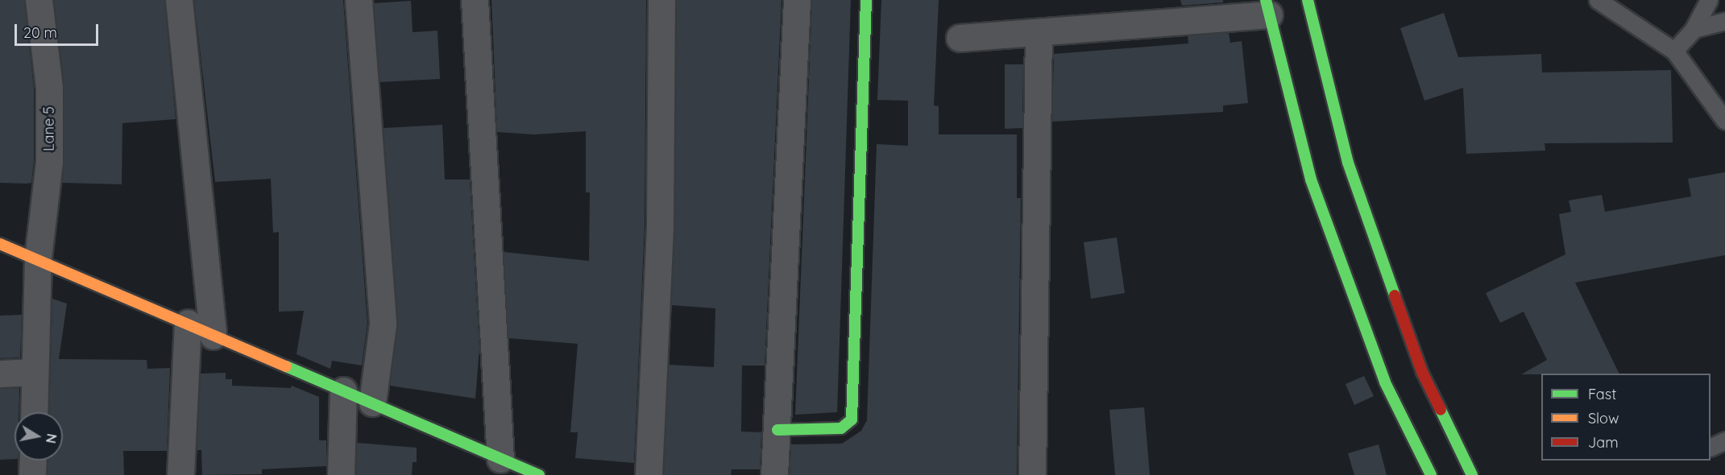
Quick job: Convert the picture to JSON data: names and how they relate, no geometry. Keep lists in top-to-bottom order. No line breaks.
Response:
{"streets":{"street":["Lane 5"]},"legend":["Fast","Slow","Jam"],"scale_bar":"20 m","north":"right"}
